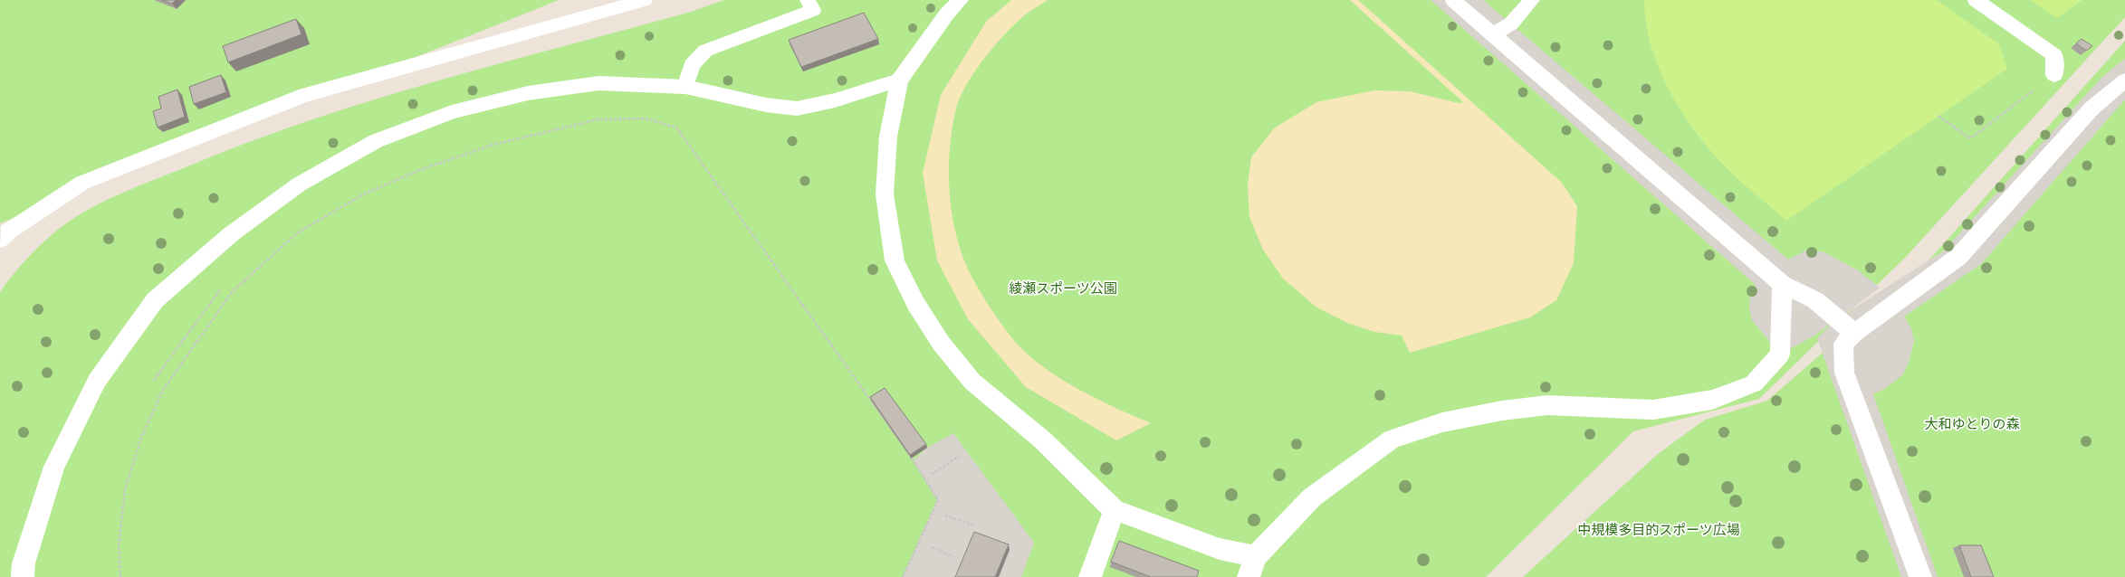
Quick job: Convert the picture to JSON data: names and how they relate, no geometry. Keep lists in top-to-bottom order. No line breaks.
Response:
{"parks":["綾瀬スポーツ公園","大和ゆとりの森","中規模多目的スポーツ広場"]}
